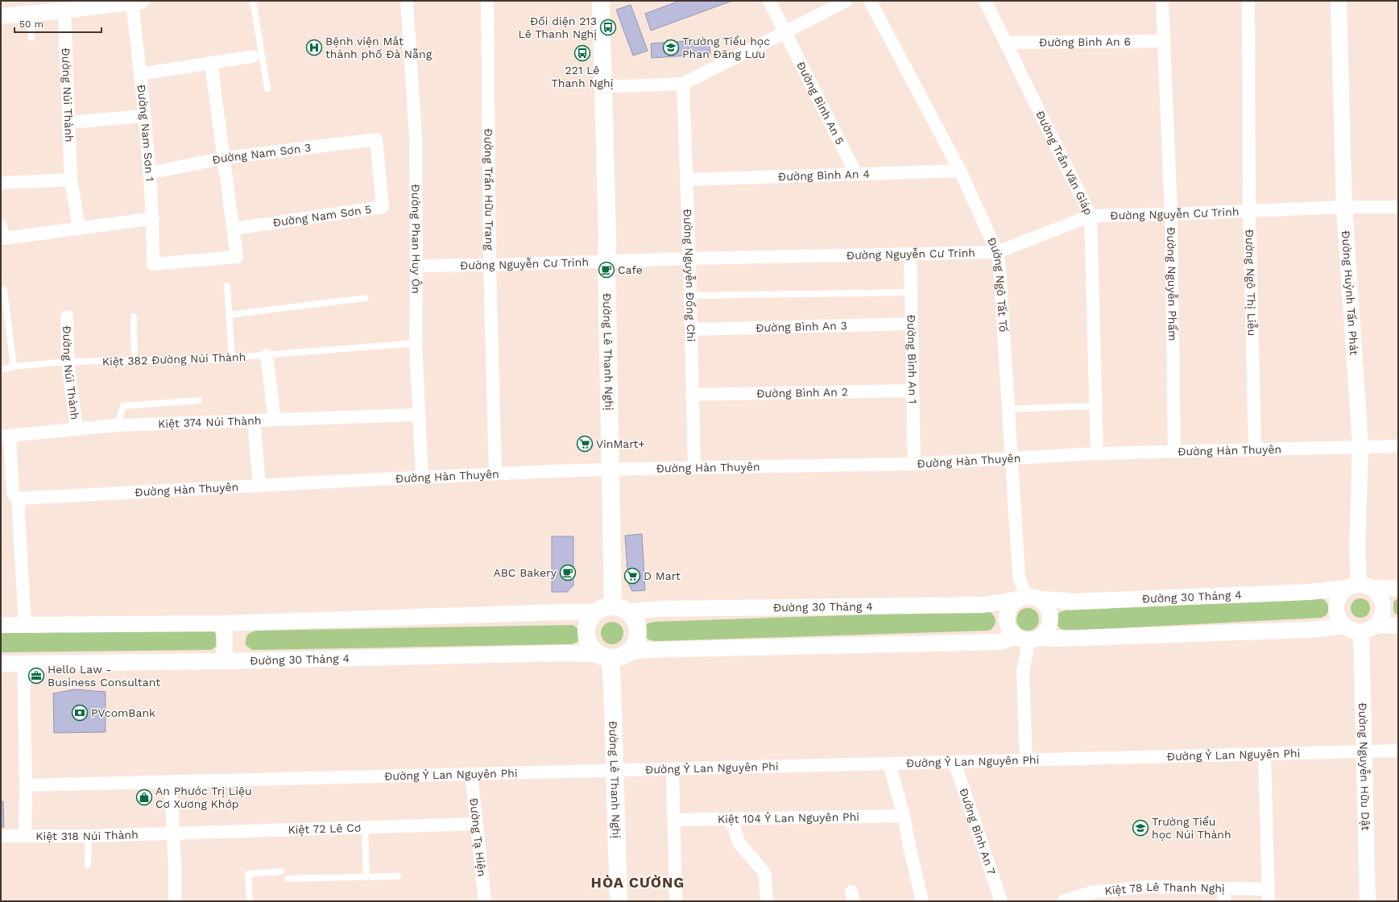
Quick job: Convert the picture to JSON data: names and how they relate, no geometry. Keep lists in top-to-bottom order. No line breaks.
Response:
{"streets":{"main road":["Đường Lê Thanh Nghị"],"street":["Đường Bình An 6","Đường Núi Thành","Đường Bình An 5","Đường Nam Sơn 1","Đường Nam Sơn 3","Đường Trần Văn Giáp","Đường Bình An 4","Đường Trần Hữu Trang","Đường Nguyễn Cư Trinh","Đường Nam Sơn 5","Đường Phan Huy Ôn","Đường Nguyễn Đổng Chi","Đường Ngô Thị Liễu","Đường Nguyễn Phẩm","Đường Ngô Tất Tố","Đường Huỳnh Tấn Phát","Đường Bình An 3","Đường Bình An 1","Đường Bình An 2","Kiệt 374 Núi Thành","Đường Hàn Thuyên","Đường 30 Tháng 4","Đường Ỷ Lan Nguyên Phi","Đường Nguyễn Hữu Dật","Kiệt 104 Ỷ Lan Nguyên Phi","Kiệt 72 Lê Cơ","Đường Bình An 7","Kiệt 318 Núi Thành","Đường Tạ Hiện","Kiệt 78 Lê Thanh Nghị"],"lane":["Kiệt 382 Đường Núi Thành"]},"crossings":[["Đường Bình An 6","Đường Trần Văn Giáp"],["Đường Bình An 6","Đường Nguyễn Phẩm"],["Đường Núi Thành","Kiệt 382 Đường Núi Thành"],["Đường Núi Thành","Kiệt 374 Núi Thành"],["Đường Bình An 5","Đường Bình An 4"],["Đường Nam Sơn 1","Đường Nam Sơn 3"],["Đường Nam Sơn 1","Đường Nam Sơn 5"],["Đường Nam Sơn 3","Đường Nam Sơn 5"],["Đường Trần Văn Giáp","Đường Nguyễn Cư Trinh"],["Đường Trần Văn Giáp","Đường Hàn Thuyên"],["Đường Bình An 4","Đường Nguyễn Đổng Chi"],["Đường Bình An 4","Đường Ngô Tất Tố"],["Đường Trần Hữu Trang","Đường Nguyễn Cư Trinh"],["Đường Trần Hữu Trang","Đường Hàn Thuyên"],["Đường Nguyễn Cư Trinh","Đường Phan Huy Ôn"],["Đường Nguyễn Cư Trinh","Đường Nguyễn Đổng Chi"],["Đường Nguyễn Cư Trinh","Đường Ngô Thị Liễu"],["Đường Nguyễn Cư Trinh","Đường Nguyễn Phẩm"],["Đường Nguyễn Cư Trinh","Đường Ngô Tất Tố"],["Đường Nguyễn Cư Trinh","Đường Huỳnh Tấn Phát"],["Đường Nguyễn Cư Trinh","Đường Lê Thanh Nghị"],["Đường Nguyễn Cư Trinh","Đường Bình An 1"],["Đường Phan Huy Ôn","Kiệt 382 Đường Núi Thành"],["Đường Phan Huy Ôn","Kiệt 374 Núi Thành"],["Đường Phan Huy Ôn","Đường Hàn Thuyên"],["Đường Nguyễn Đổng Chi","Đường Bình An 3"],["Đường Nguyễn Đổng Chi","Đường Bình An 2"],["Đường Nguyễn Đổng Chi","Đường Hàn Thuyên"],["Đường Ngô Thị Liễu","Đường Hàn Thuyên"],["Đường Nguyễn Phẩm","Đường Hàn Thuyên"],["Đường Ngô Tất Tố","Đường Hàn Thuyên"],["Đường Ngô Tất Tố","Đường 30 Tháng 4"],["Đường Huỳnh Tấn Phát","Đường Hàn Thuyên"],["Đường Huỳnh Tấn Phát","Đường 30 Tháng 4"],["Đường Huỳnh Tấn Phát","Đường Nguyễn Hữu Dật"],["Đường Bình An 3","Đường Bình An 1"],["Đường Lê Thanh Nghị","Đường Hàn Thuyên"],["Đường Lê Thanh Nghị","Đường 30 Tháng 4"],["Đường Lê Thanh Nghị","Đường Ỷ Lan Nguyên Phi"],["Đường Bình An 1","Đường Bình An 2"],["Đường Bình An 1","Đường Hàn Thuyên"],["Đường 30 Tháng 4","Đường Nguyễn Hữu Dật"],["Đường Ỷ Lan Nguyên Phi","Đường Nguyễn Hữu Dật"],["Đường Ỷ Lan Nguyên Phi","Đường Bình An 7"],["Đường Ỷ Lan Nguyên Phi","Đường Tạ Hiện"],["Kiệt 72 Lê Cơ","Kiệt 318 Núi Thành"],["Kiệt 72 Lê Cơ","Đường Tạ Hiện"]],"districts":["HÒA CƯỜNG"],"places":{"bus stop":["Đối diện 213 Lê Thanh Nghị","221 Lê Thanh Nghị"],"hospital":["Bệnh viện Mắt thành phố Đà Nẵng"],"school or university":["Trường Tiểu học Phan Đăng Lưu","Trường Tiểu học Núi Thành"],"cafe":["Cafe","ABC Bakery"],"supermarket":["VinMart+","D Mart"],"office":["Hello Law - Business Consultant"],"bank":["PVcomBank"],"shop":["An Phước Trị Liệu Cơ Xương Khớp"]},"scale_bar":"50 m"}
